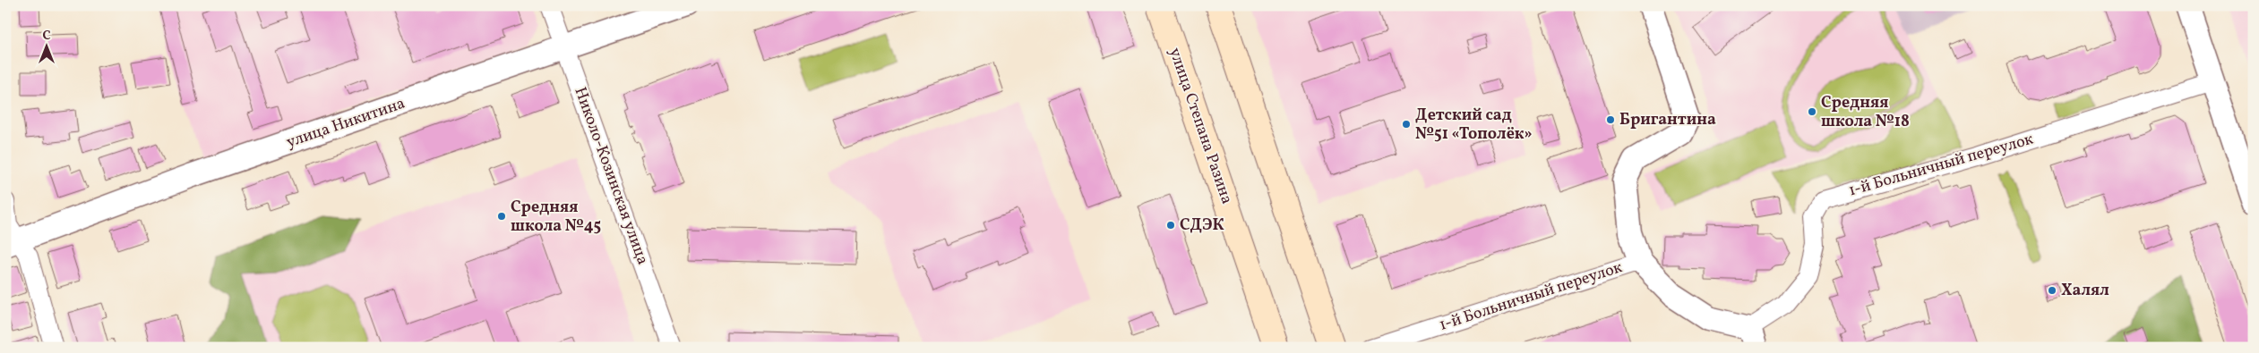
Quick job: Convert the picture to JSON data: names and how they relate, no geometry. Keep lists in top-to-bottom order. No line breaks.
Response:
{"streets":{"main road":["улица Степана Разина"],"street":["улица Никитина","1-й Больничный переулок","Николо-Козинская улица"]},"crossings":[["улица Никитина","Николо-Козинская улица"]],"places":["Средняя школа №18","Бригантина","Детский сад №51 «Тополёк»","Средняя школа №45","СДЭК","Халял"],"north":"top"}
